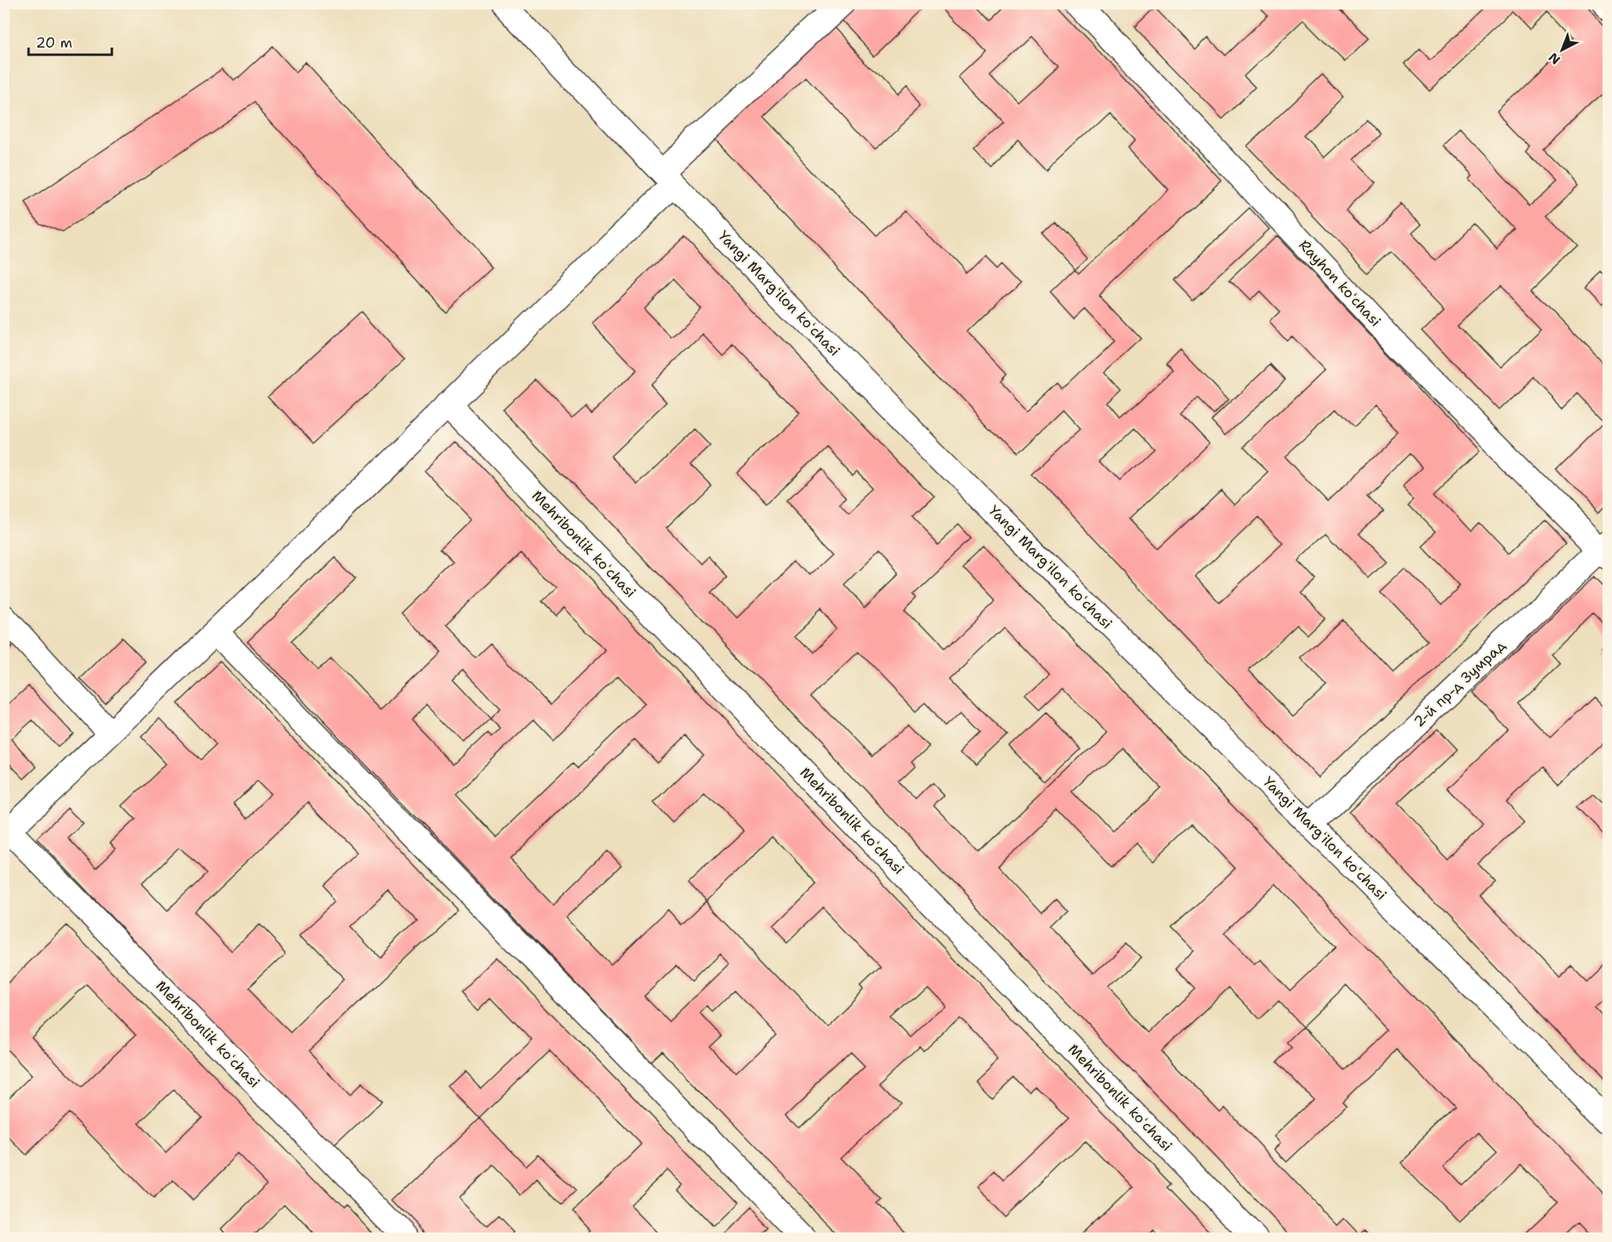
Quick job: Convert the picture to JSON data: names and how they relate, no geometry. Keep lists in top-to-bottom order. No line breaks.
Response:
{"streets":{"street":["Rayhon koʻchasi","Yangi Margʻilon koʻchasi","Mehribonlik koʻchasi","2-й пр-д Зумрад"]},"crossings":[["Rayhon koʻchasi","2-й пр-д Зумрад"],["Yangi Margʻilon koʻchasi","Mehribonlik koʻchasi"],["Yangi Margʻilon koʻchasi","2-й пр-д Зумрад"]],"scale_bar":"20 m","north":"bottom left"}
